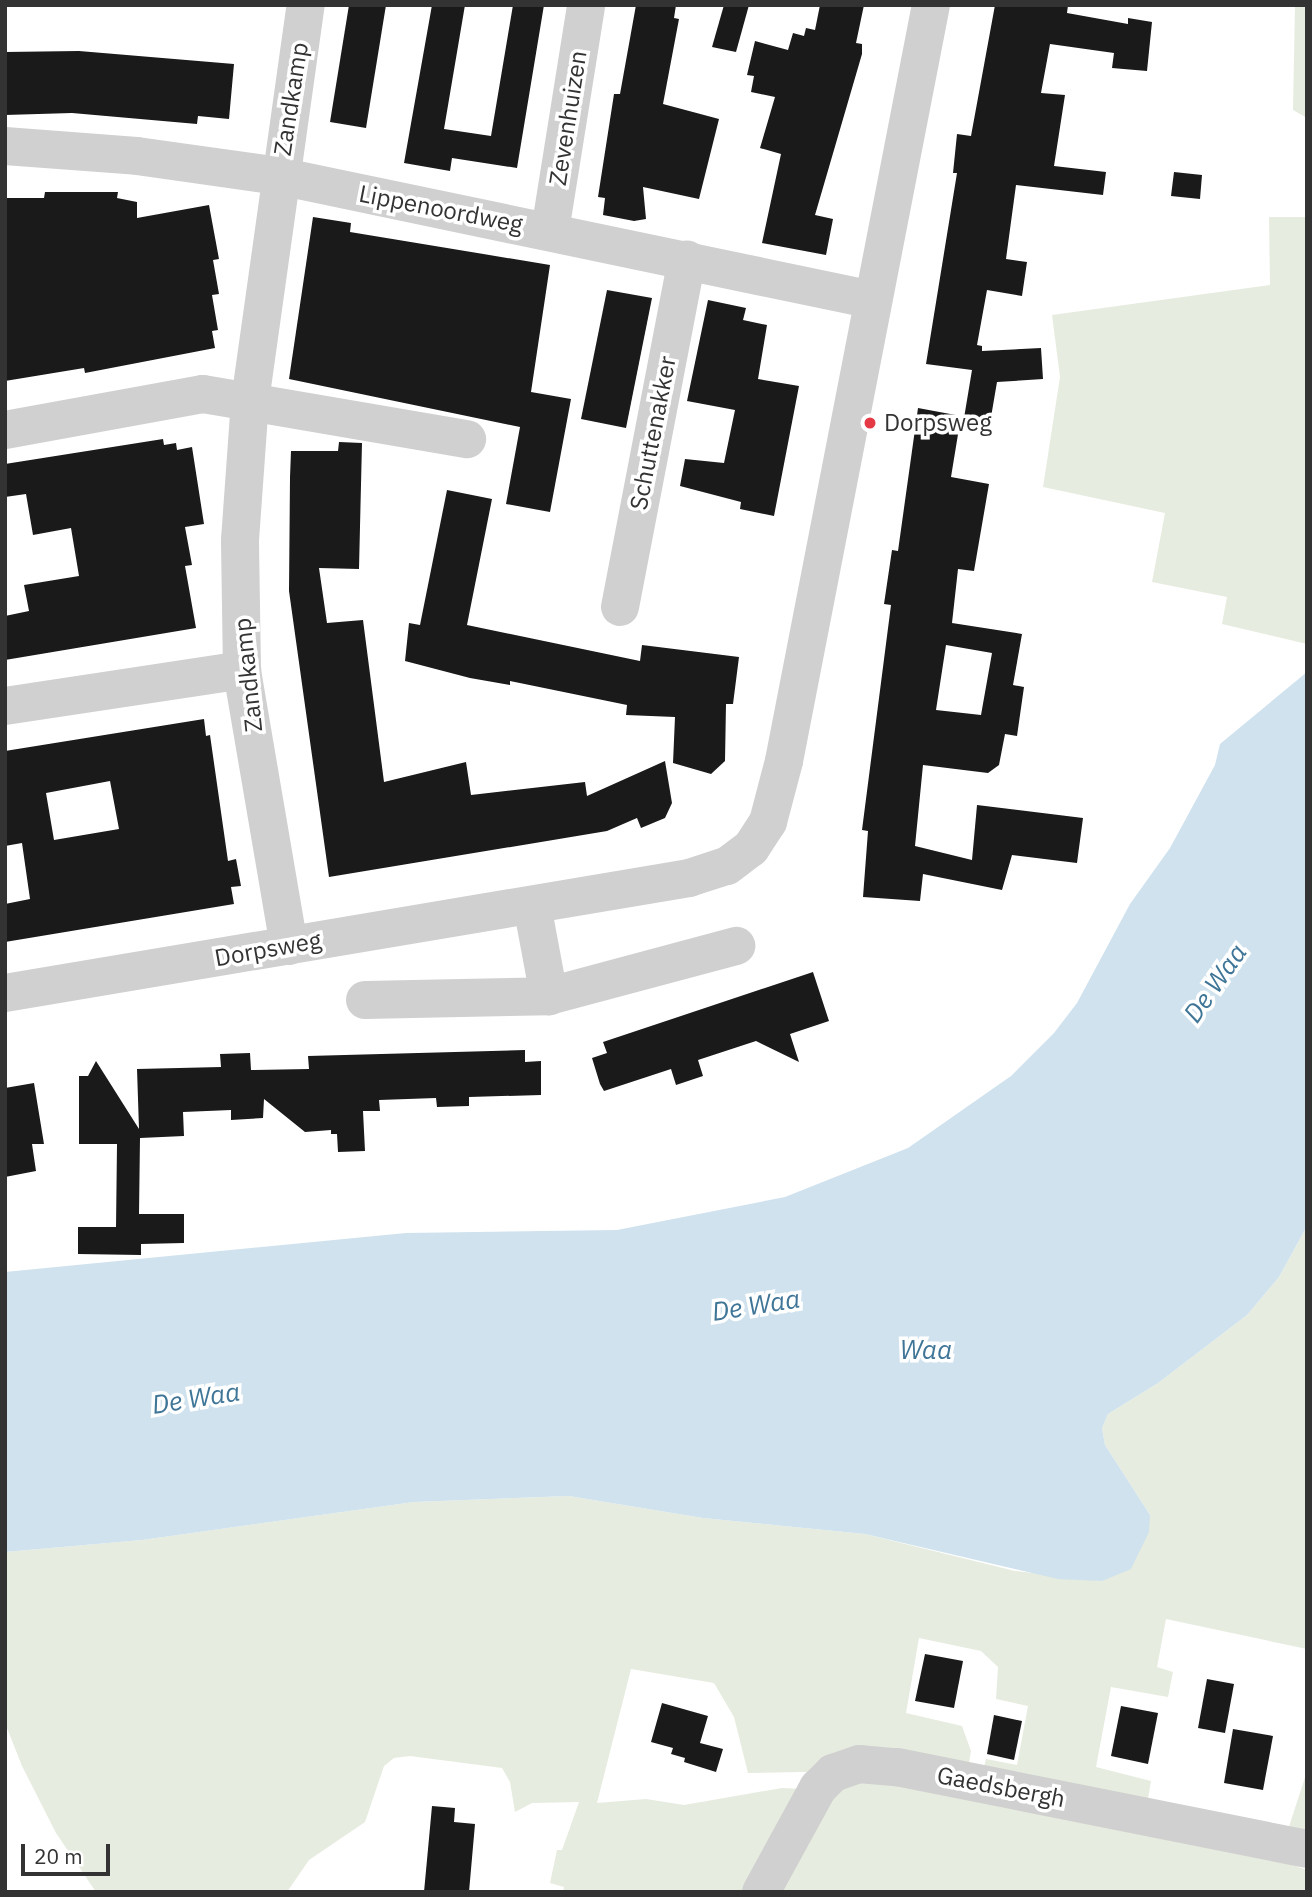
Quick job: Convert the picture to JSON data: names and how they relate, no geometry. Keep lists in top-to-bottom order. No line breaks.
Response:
{"streets":{"street":["Zandkamp","Zevenhuizen","Lippenoordweg","Schuttenakker","Dorpsweg","Gaedsbergh"]},"crossings":[["Zandkamp","Lippenoordweg"],["Zandkamp","Dorpsweg"],["Zevenhuizen","Lippenoordweg"],["Lippenoordweg","Schuttenakker"],["Lippenoordweg","Dorpsweg"]],"water":["De Waa","Waa"],"places":["Dorpsweg"],"scale_bar":"20 m"}
